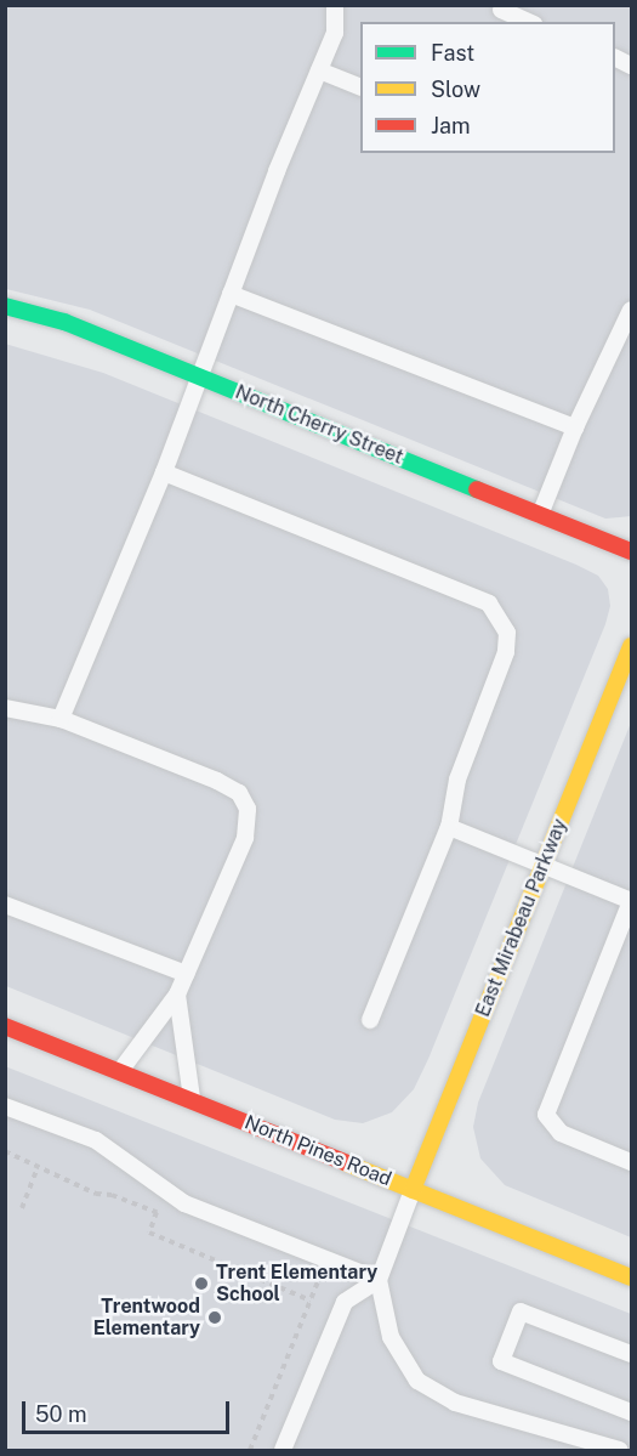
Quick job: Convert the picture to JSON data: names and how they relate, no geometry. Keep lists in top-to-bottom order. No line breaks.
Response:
{"streets":{"street":["North Cherry Street","East Mirabeau Parkway","North Pines Road"]},"crossings":[["East Mirabeau Parkway","North Pines Road"]],"places":["Trent Elementary School","Trentwood Elementary"],"legend":["Fast","Slow","Jam"],"scale_bar":"50 m"}
